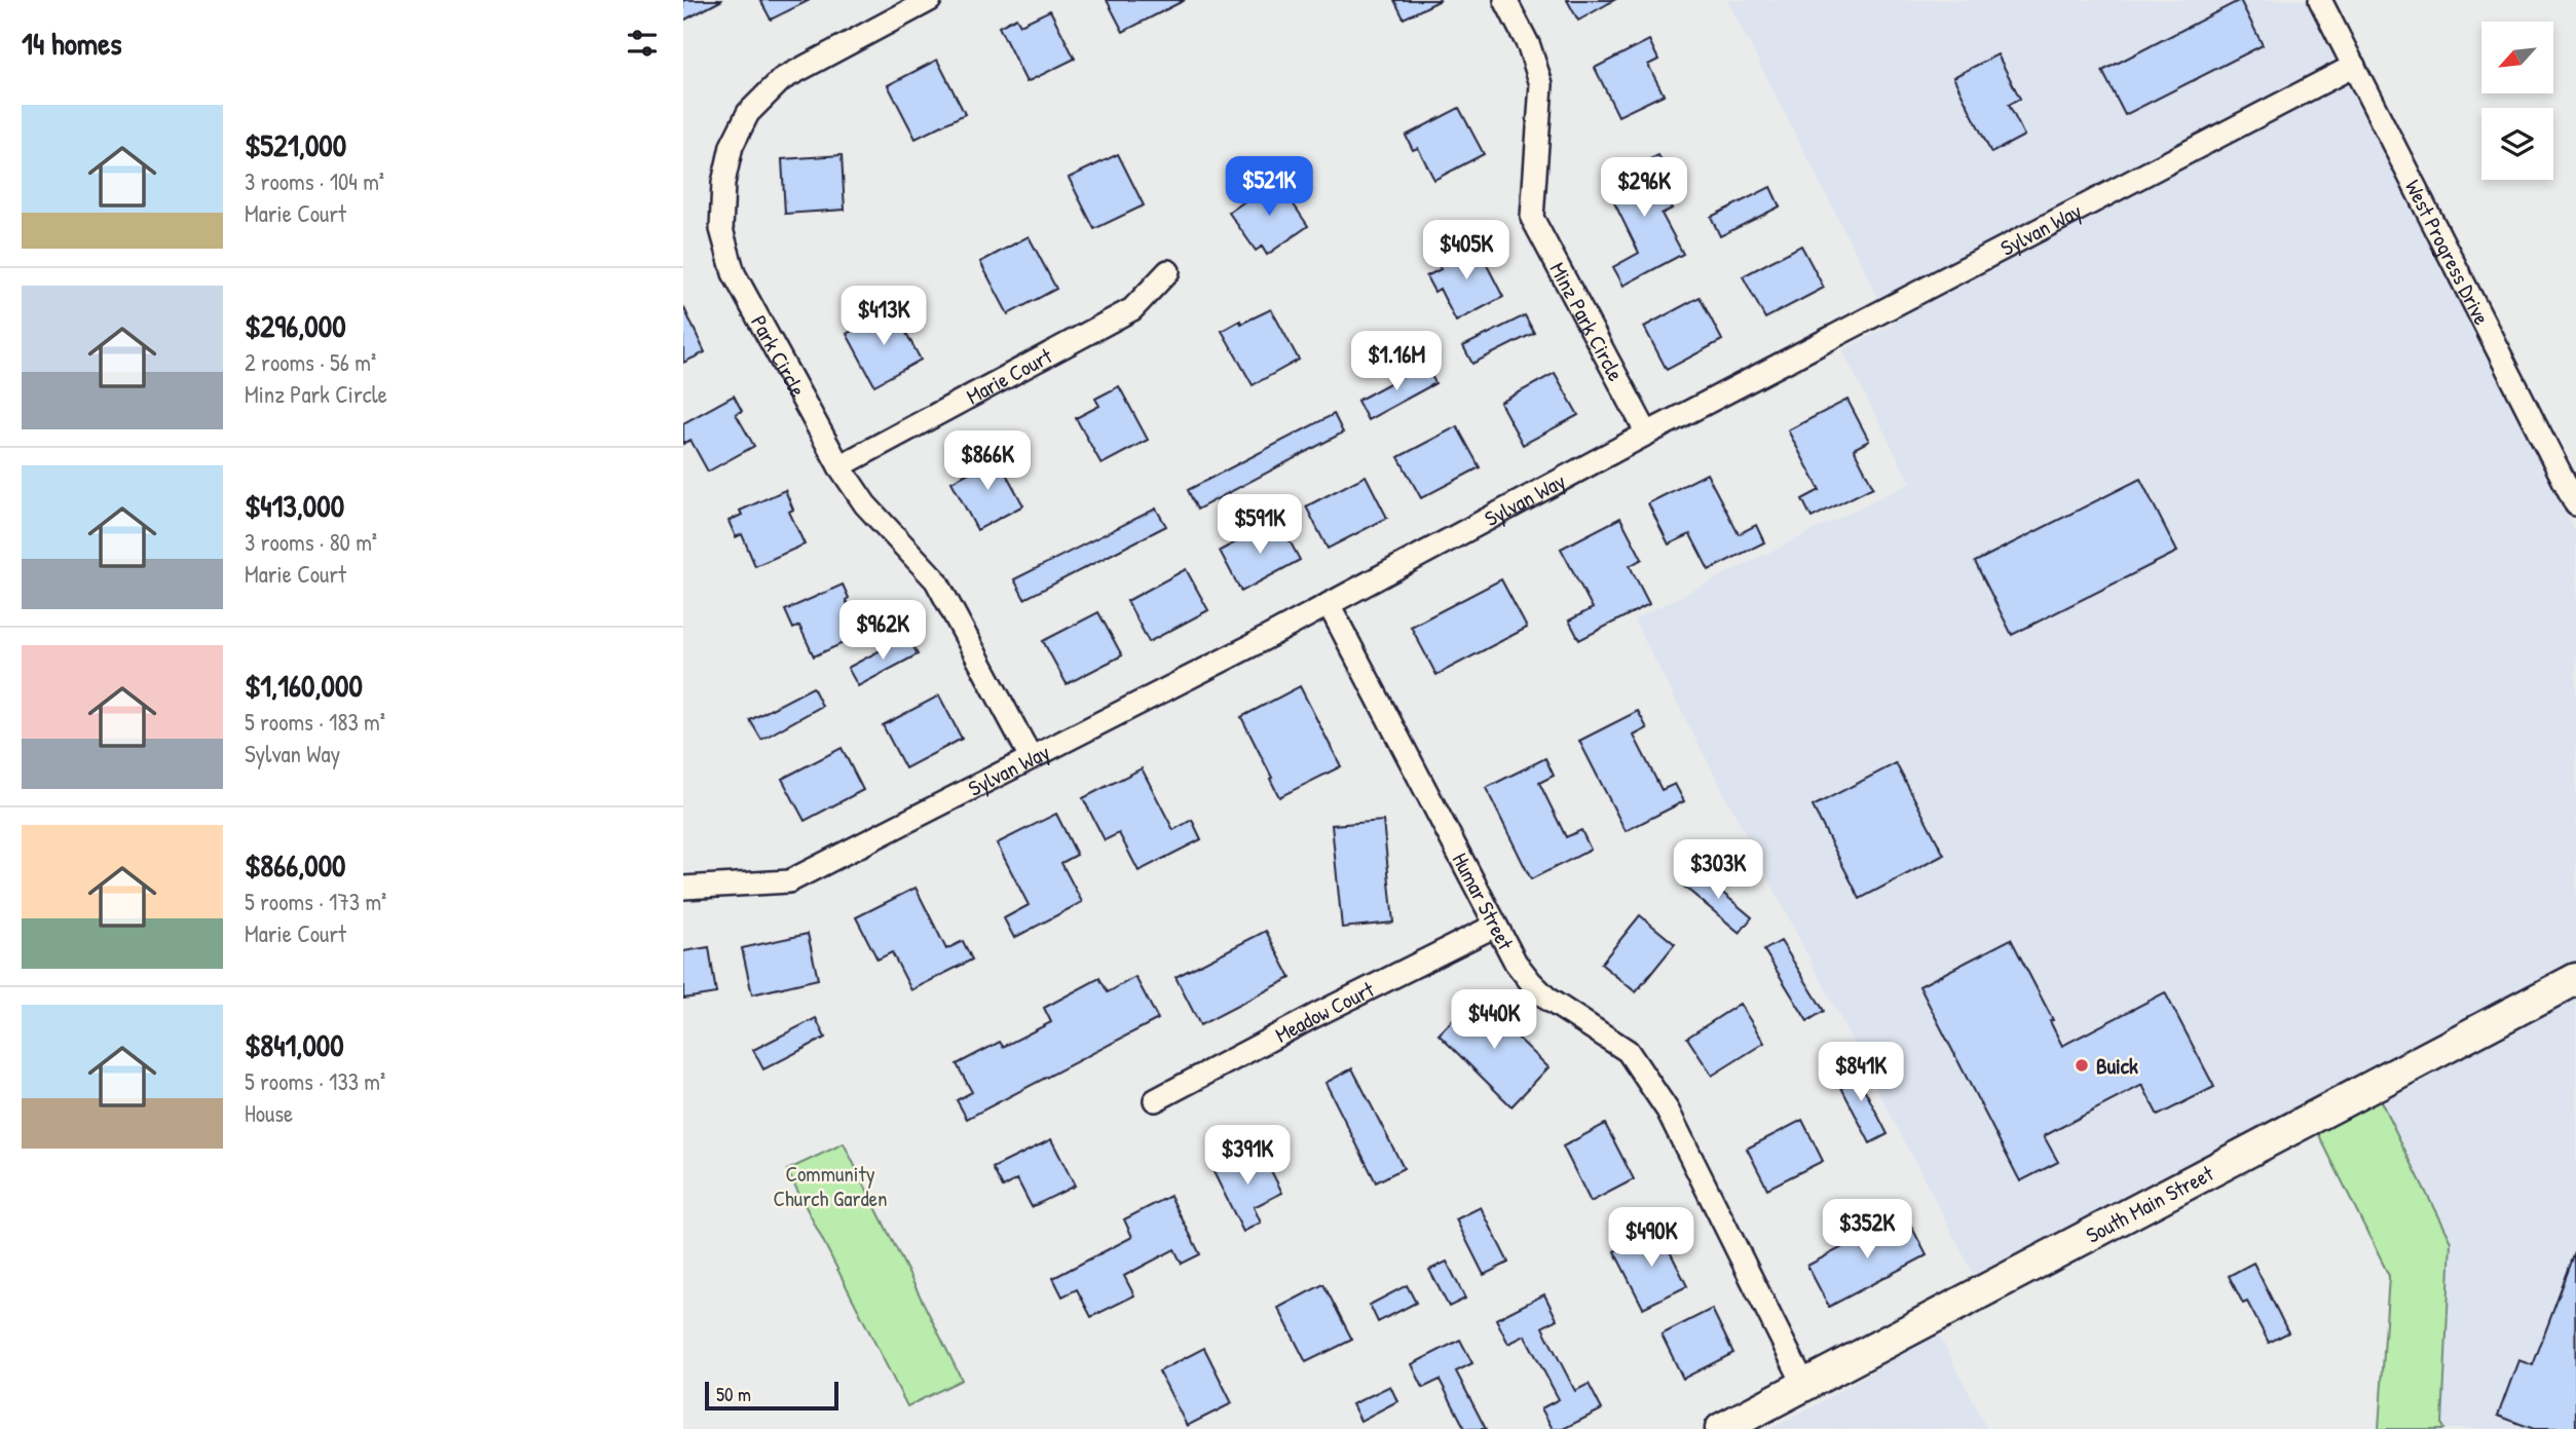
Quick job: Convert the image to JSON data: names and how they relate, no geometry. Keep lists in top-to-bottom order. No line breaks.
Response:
{"streets":{"main road":["South Main Street"],"street":["Sylvan Way","West Progress Drive","Minz Park Circle","Park Circle","Marie Court","Humar Street","Meadow Court"]},"crossings":[["Sylvan Way","West Progress Drive"],["Sylvan Way","Minz Park Circle"],["Sylvan Way","Park Circle"],["Sylvan Way","Humar Street"],["Park Circle","Marie Court"],["Humar Street","Meadow Court"],["Humar Street","South Main Street"]],"parks":["Community Church Garden"],"places":["Buick"],"scale_bar":"50 m","north":"bottom left","page":{"heading":"14 homes","list":[{"name":"$521,000","note":"3 rooms · 104 m² · Marie Court"},{"name":"$296,000","note":"2 rooms · 56 m² · Minz Park Circle"},{"name":"$413,000","note":"3 rooms · 80 m² · Marie Court"},{"name":"$1,160,000","note":"5 rooms · 183 m² · Sylvan Way"},{"name":"$866,000","note":"5 rooms · 173 m² · Marie Court"},{"name":"$841,000","note":"5 rooms · 133 m² · House"}],"price":["$521K","$296K","$405K","$413K","$1.16M","$866K","$591K","$962K","$303K","$440K","$841K","$391K","$352K","$490K"],"scale":"50 m"}}
